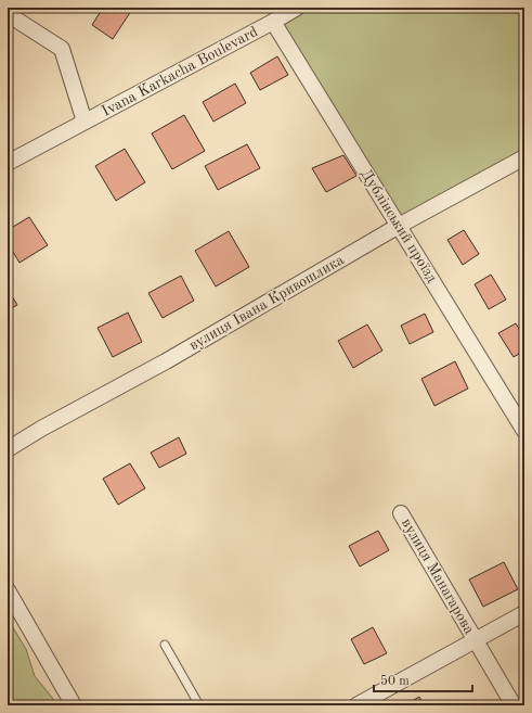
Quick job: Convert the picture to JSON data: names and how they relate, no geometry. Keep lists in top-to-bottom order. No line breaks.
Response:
{"streets":{"street":["Ivana Karkacha Boulevard","Дублінський проїзд","вулиця Івана Кривошлика","вулиця Манагарова"]},"crossings":[["Ivana Karkacha Boulevard","Дублінський проїзд"],["Дублінський проїзд","вулиця Івана Кривошлика"]],"scale_bar":"50 m"}
